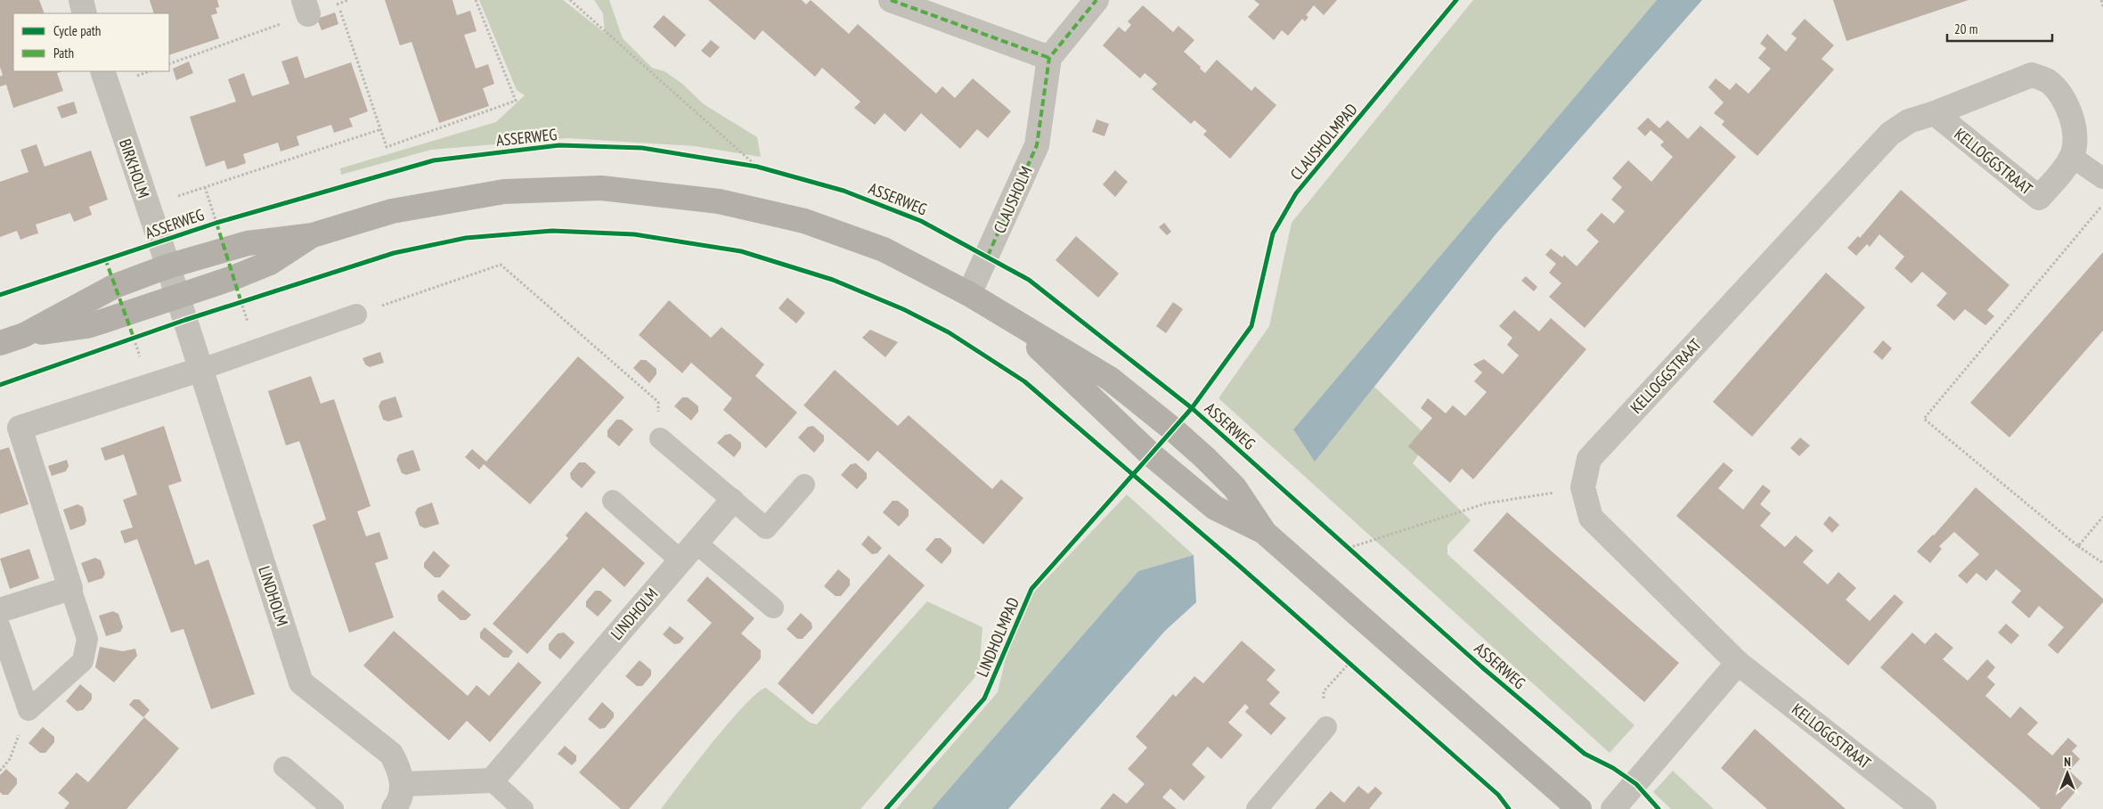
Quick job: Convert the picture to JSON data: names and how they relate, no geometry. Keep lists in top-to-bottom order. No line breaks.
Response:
{"streets":{"street":["KELLOGGSTRAAT","BIRKHOLM","CLAUSHOLM","LINDHOLM"],"cycle path":["ASSERWEG","CLAUSHOLMPAD"]},"crossings":[["BIRKHOLM","LINDHOLM"]],"legend":["Cycle path","Path"],"scale_bar":"20 m","north":"top"}
